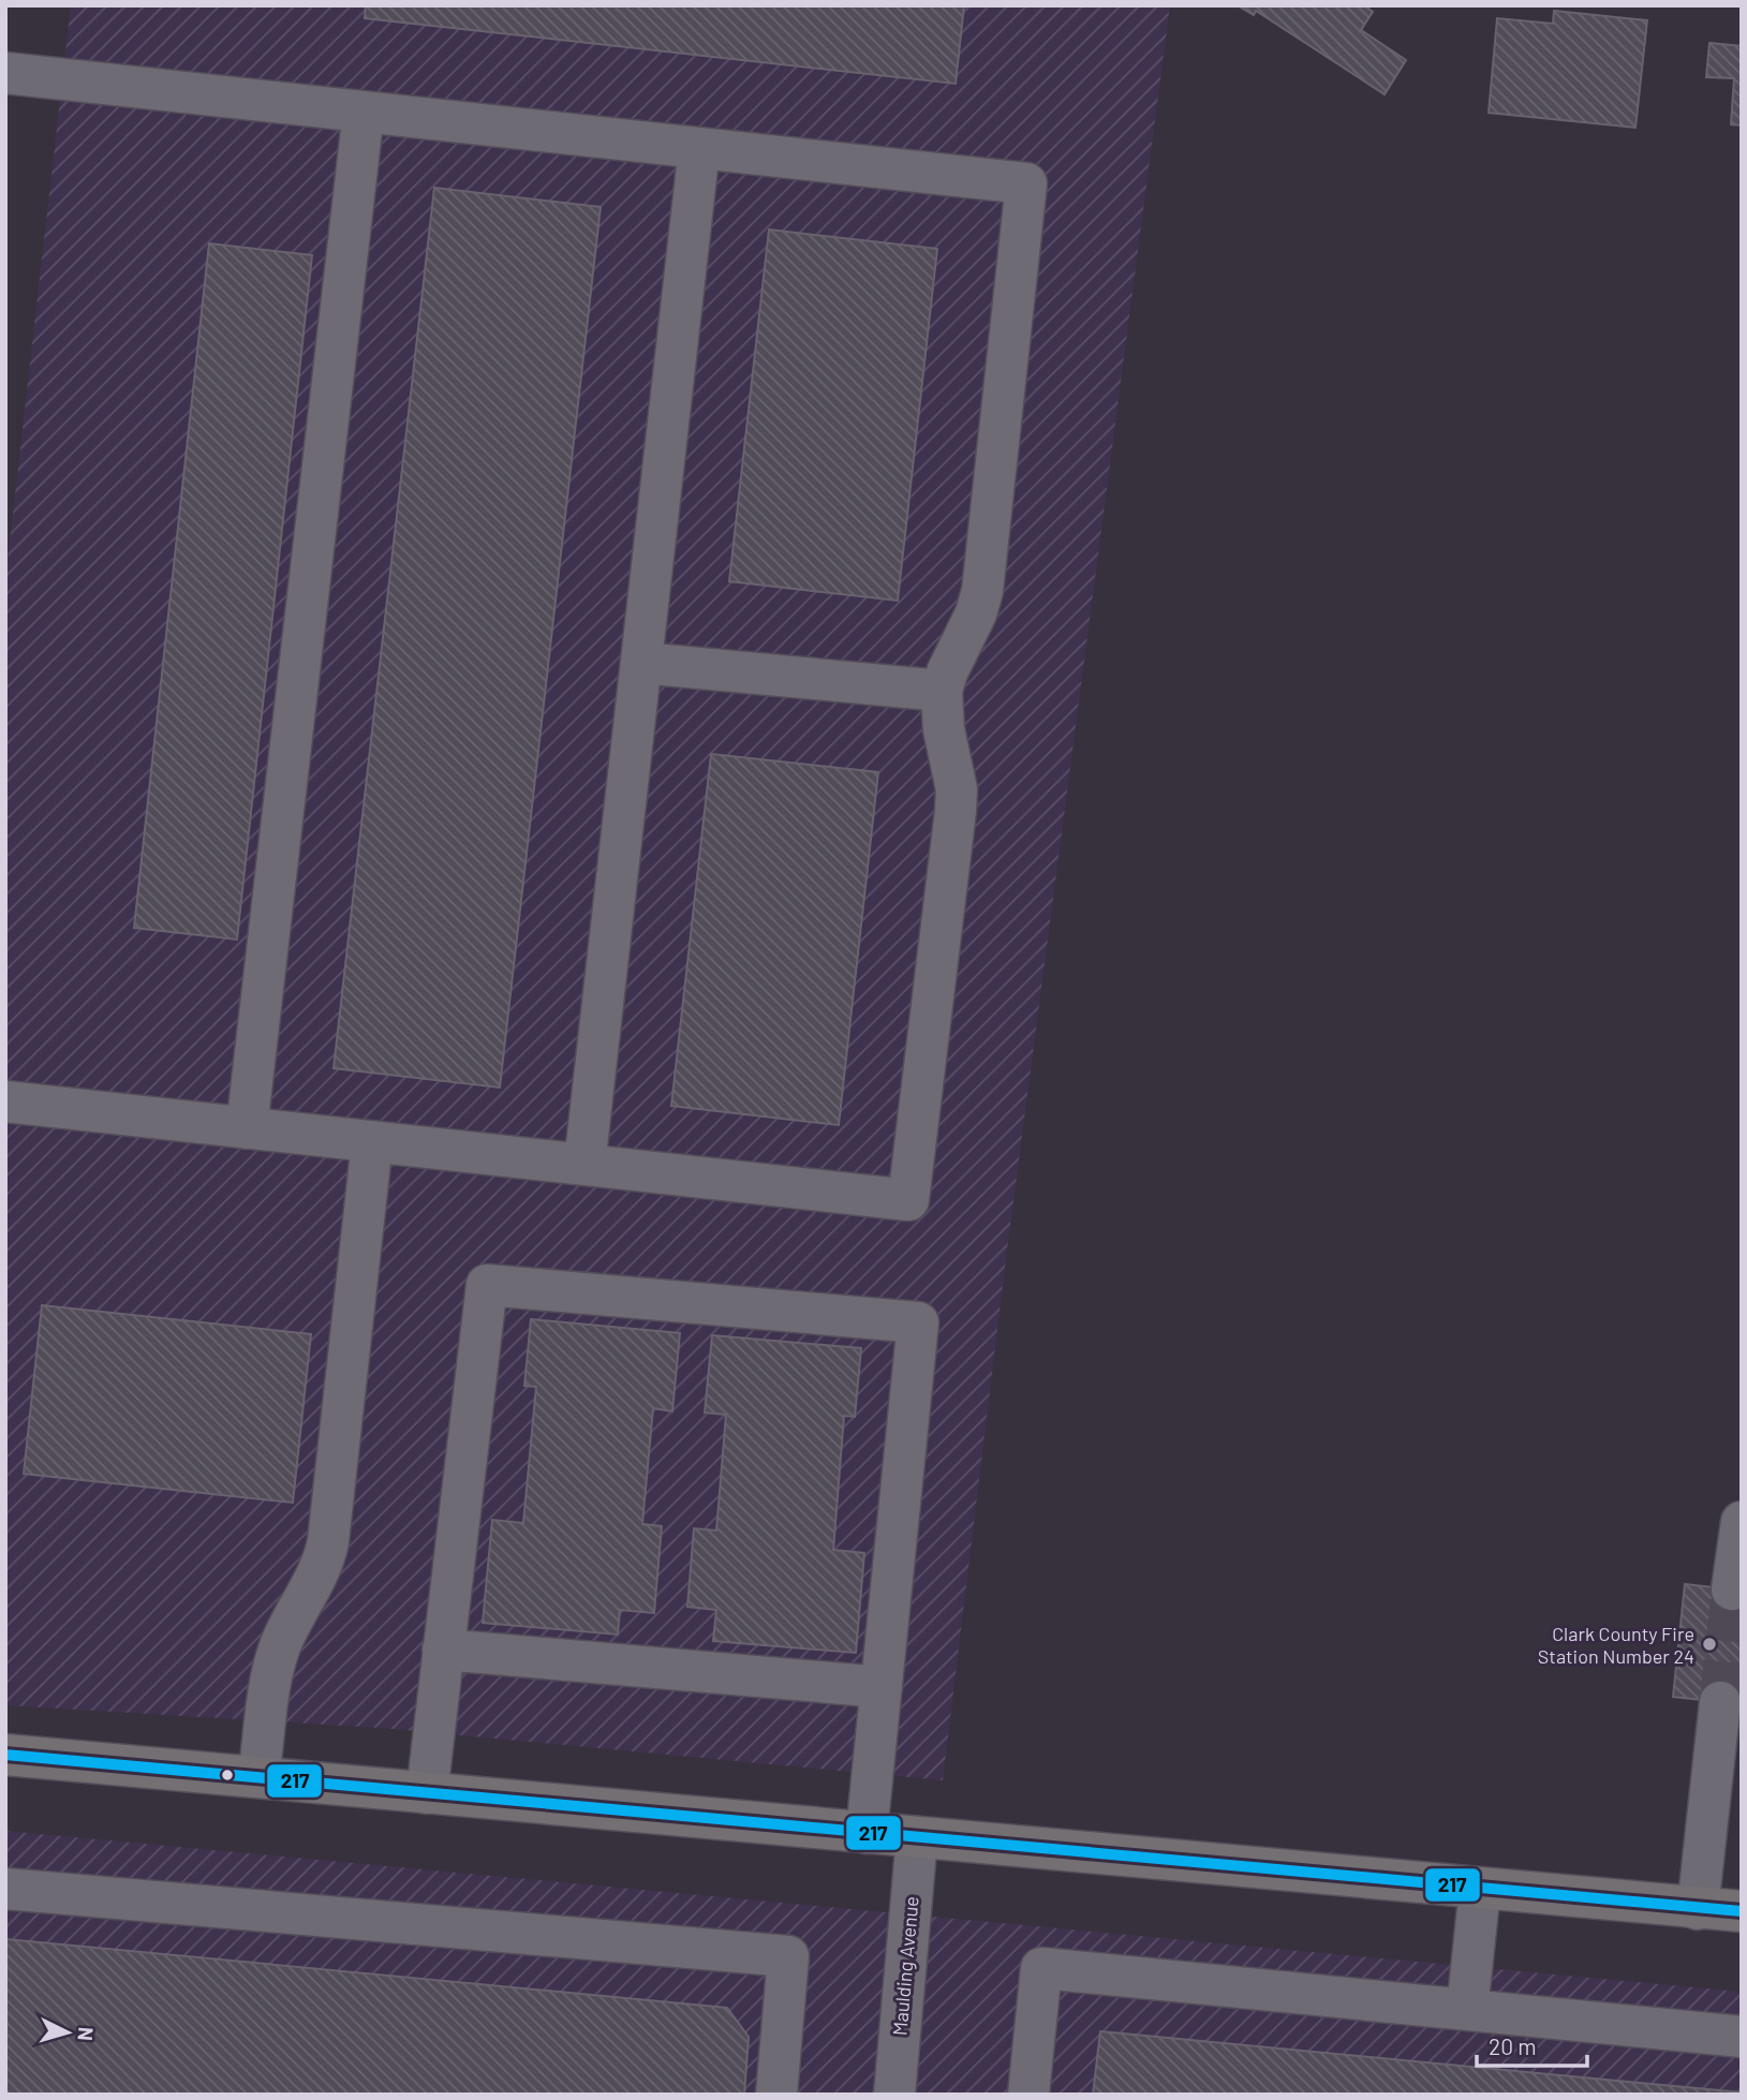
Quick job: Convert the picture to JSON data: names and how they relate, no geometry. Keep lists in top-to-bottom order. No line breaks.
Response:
{"streets":{"street":["Maulding Avenue"]},"places":["Clark County Fire Station Number 24"],"lines":["transit line 217"],"scale_bar":"20 m","north":"right"}
